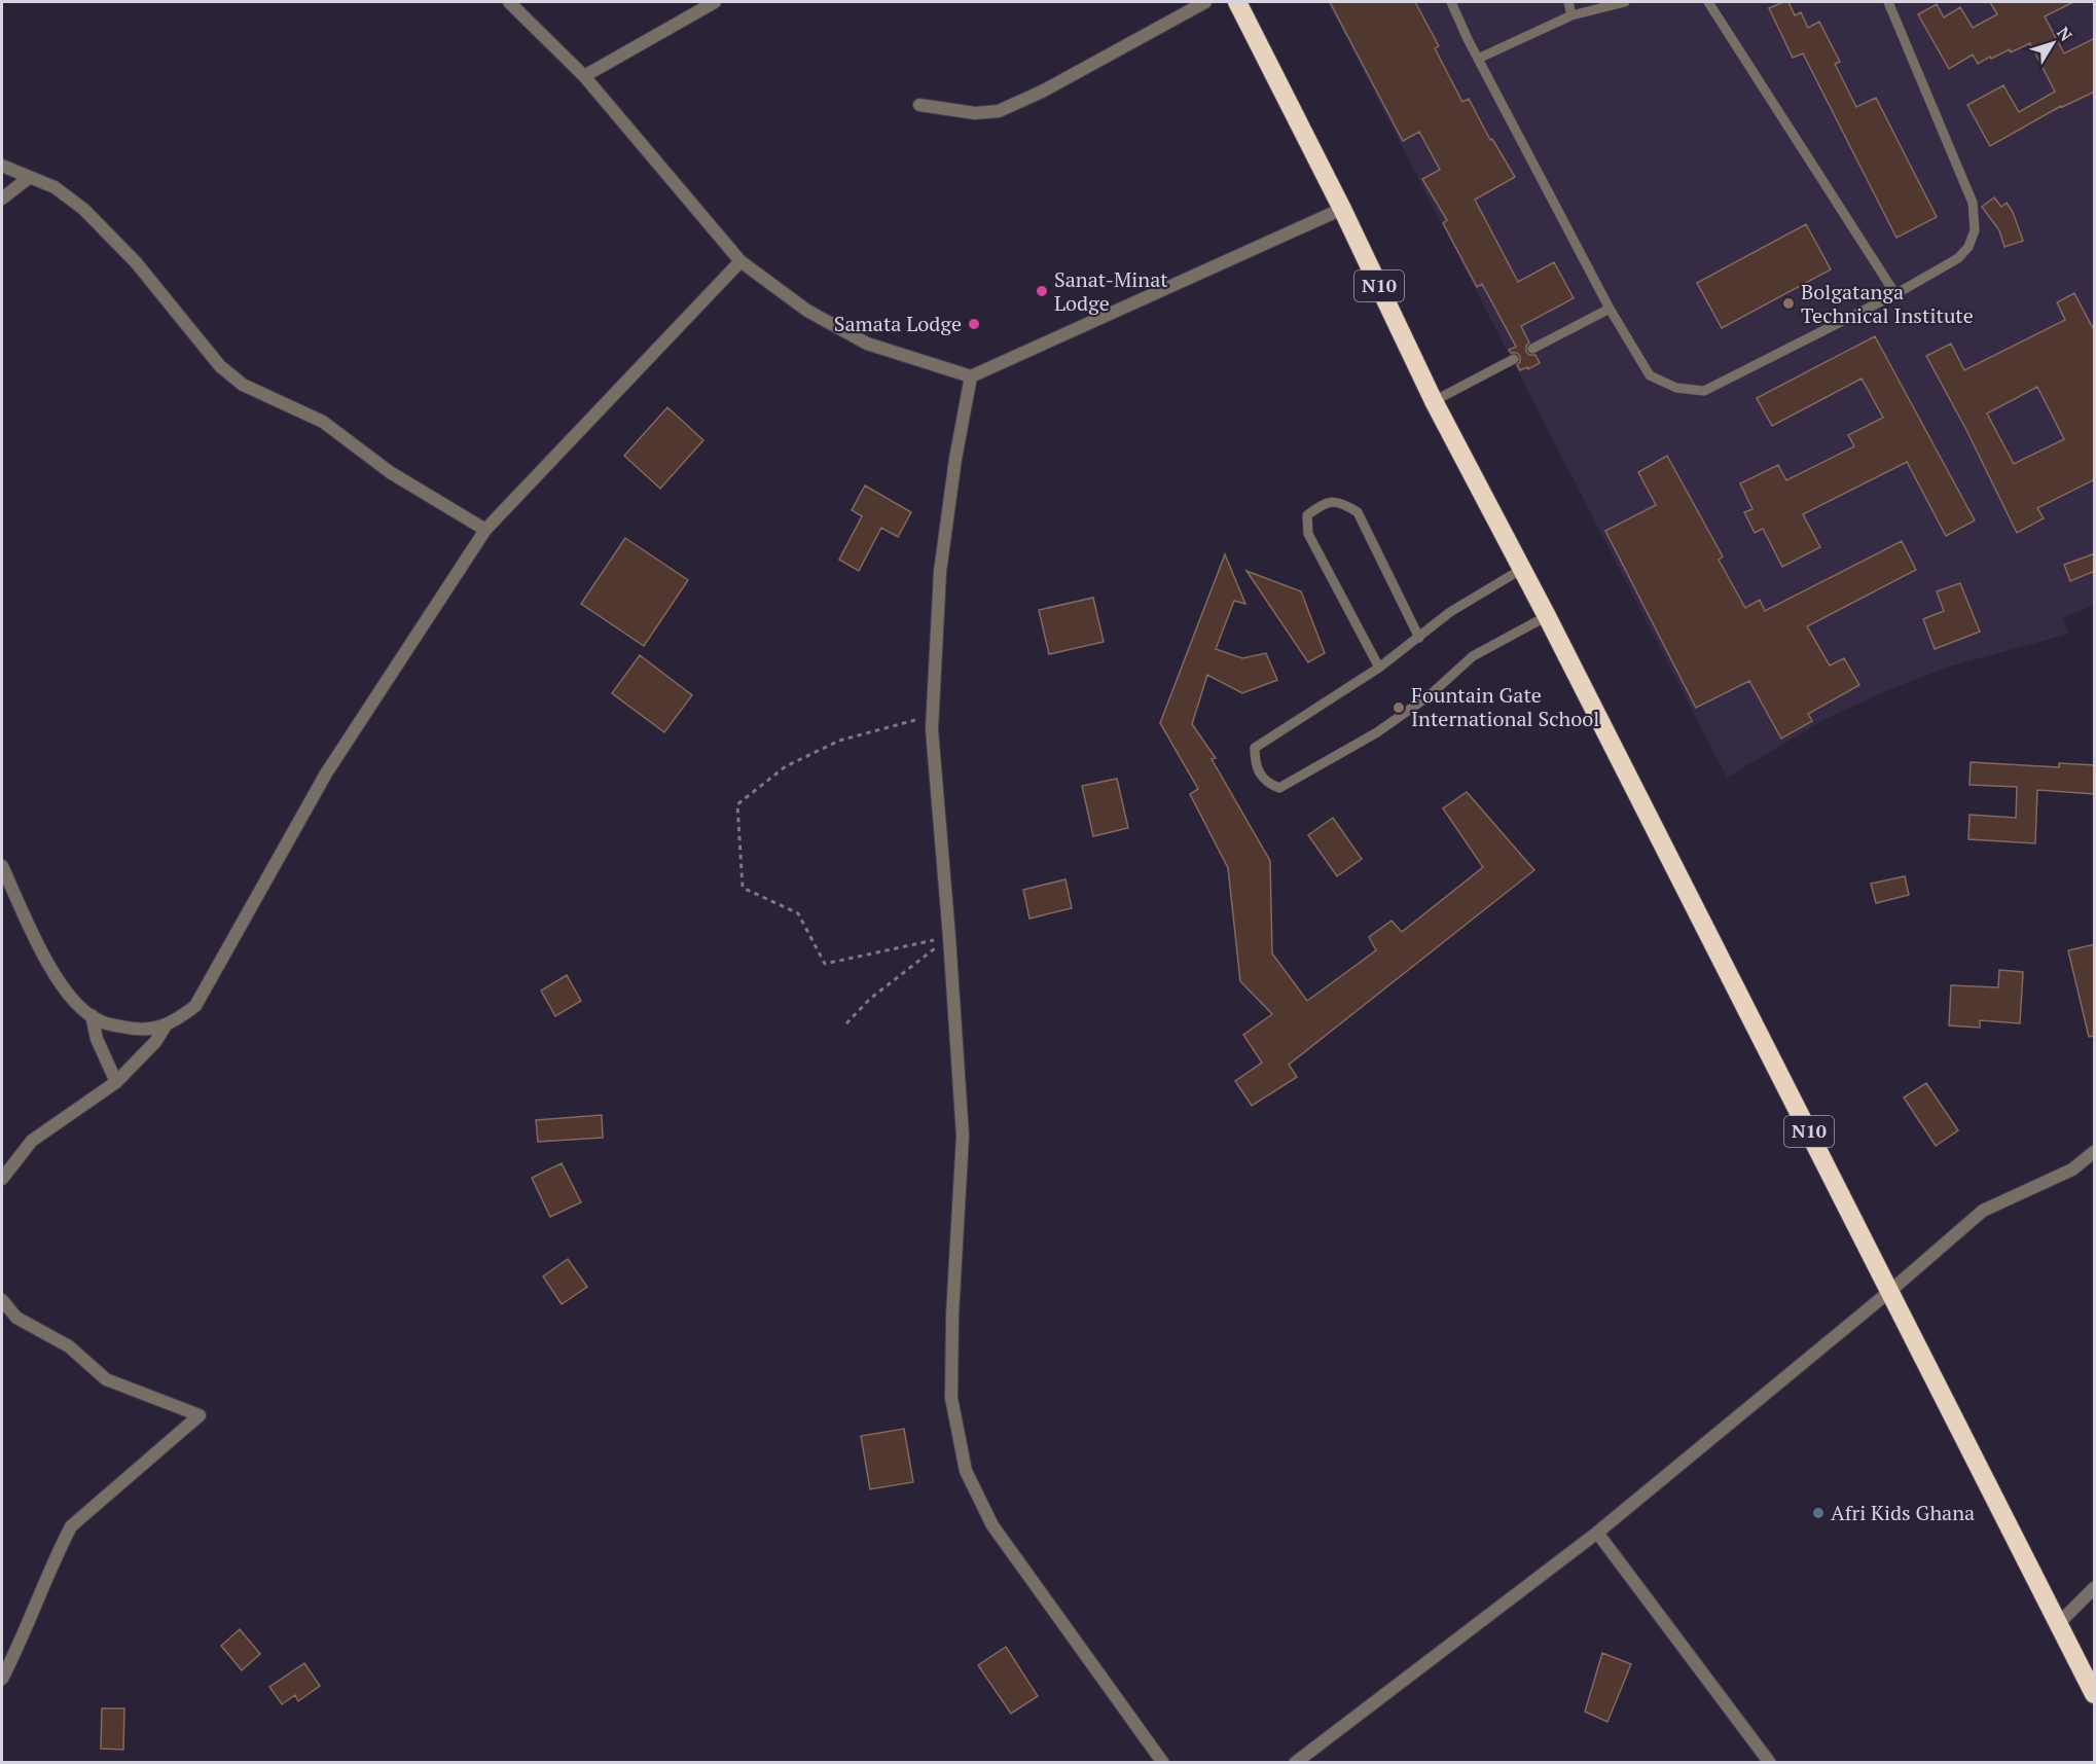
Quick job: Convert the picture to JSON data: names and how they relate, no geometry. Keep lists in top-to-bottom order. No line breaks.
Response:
{"streets":{"highway":["N10"]},"places":["Sanat-Minat Lodge","Bolgatanga Technical Institute","Samata Lodge","Fountain Gate International School","Afri Kids Ghana"],"north":"top right"}
